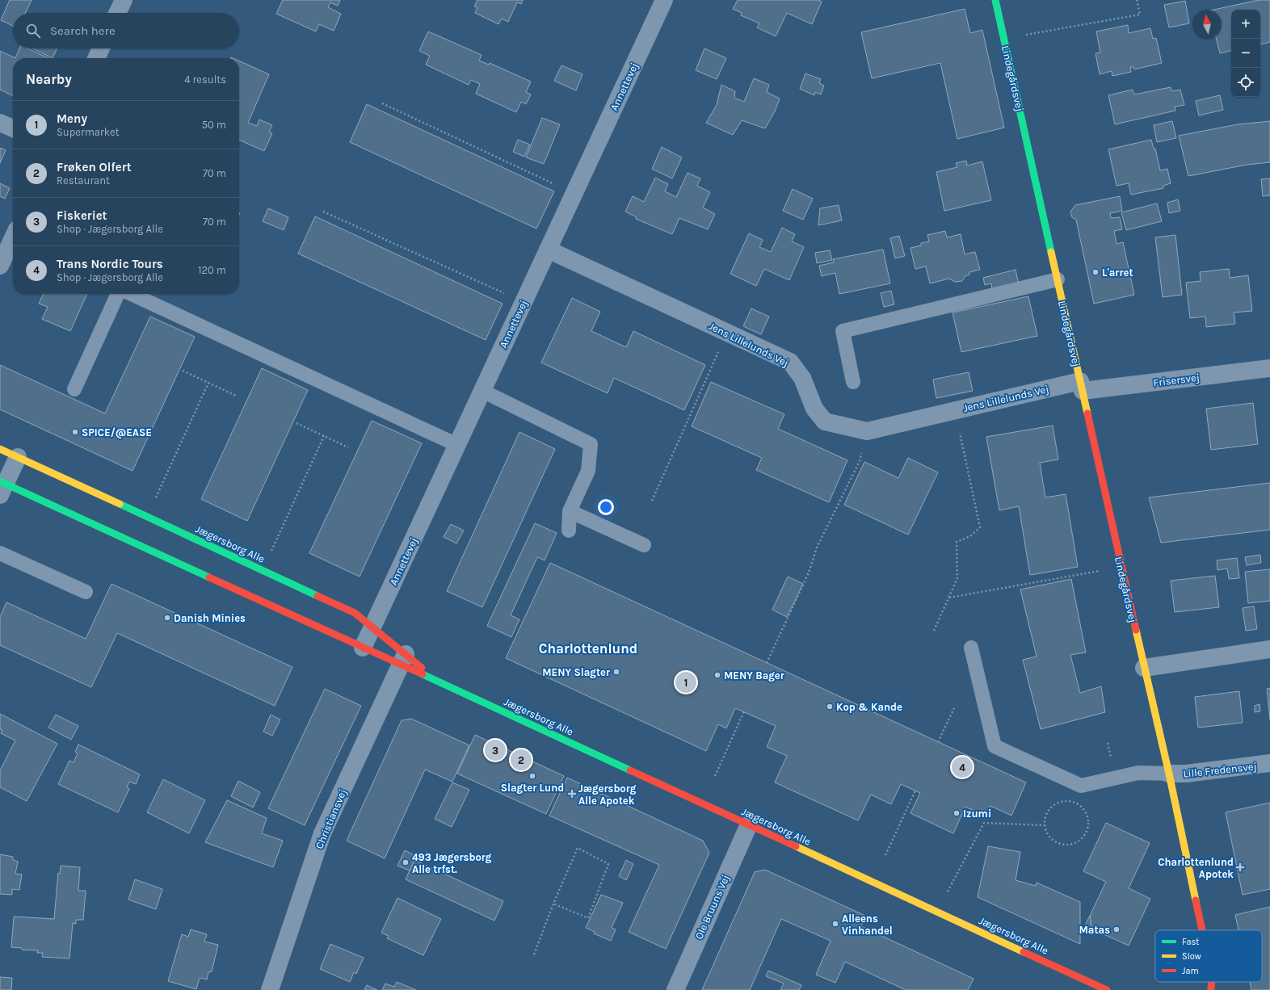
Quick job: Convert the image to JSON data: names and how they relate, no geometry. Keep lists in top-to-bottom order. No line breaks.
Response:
{"streets":{"street":["Lindegårdsvej","Annettevej","Jens Lillelunds Vej","Frisersvej","Jægersborg Alle","Lille Fredensvej","Christiansvej","Ole Bruuns Vej"]},"crossings":[["Lindegårdsvej","Jens Lillelunds Vej"],["Lindegårdsvej","Frisersvej"],["Lindegårdsvej","Lille Fredensvej"],["Annettevej","Jens Lillelunds Vej"],["Annettevej","Jægersborg Alle"],["Jens Lillelunds Vej","Frisersvej"],["Jægersborg Alle","Christiansvej"],["Jægersborg Alle","Ole Bruuns Vej"]],"districts":["Charlottenlund"],"places":{"other":["L'arret","SPICE/@EASE","Danish Minies","MENY Slagter","MENY Bager","Kop & Kande","Slagter Lund","Izumi","493 Jægersborg Alle trfst.","Alleens Vinhandel","Matas"],"health":["Jægersborg Alle Apotek","Charlottenlund Apotek"]},"legend":["Fast","Slow","Jam"],"north":"top","page":{"map_buttons":["+","−"],"search":"Search here","heading":["Nearby","4 results"],"list":[{"mark":"1","name":"Meny","note":"Supermarket","value":"50 m"},{"mark":"2","name":"Frøken Olfert","note":"Restaurant","value":"70 m"},{"mark":"3","name":"Fiskeriet","note":"Shop · Jægersborg Alle","value":"70 m"},{"mark":"4","name":"Trans Nordic Tours","note":"Shop · Jægersborg Alle","value":"120 m"}],"pins":["1","3","2","4"]}}
